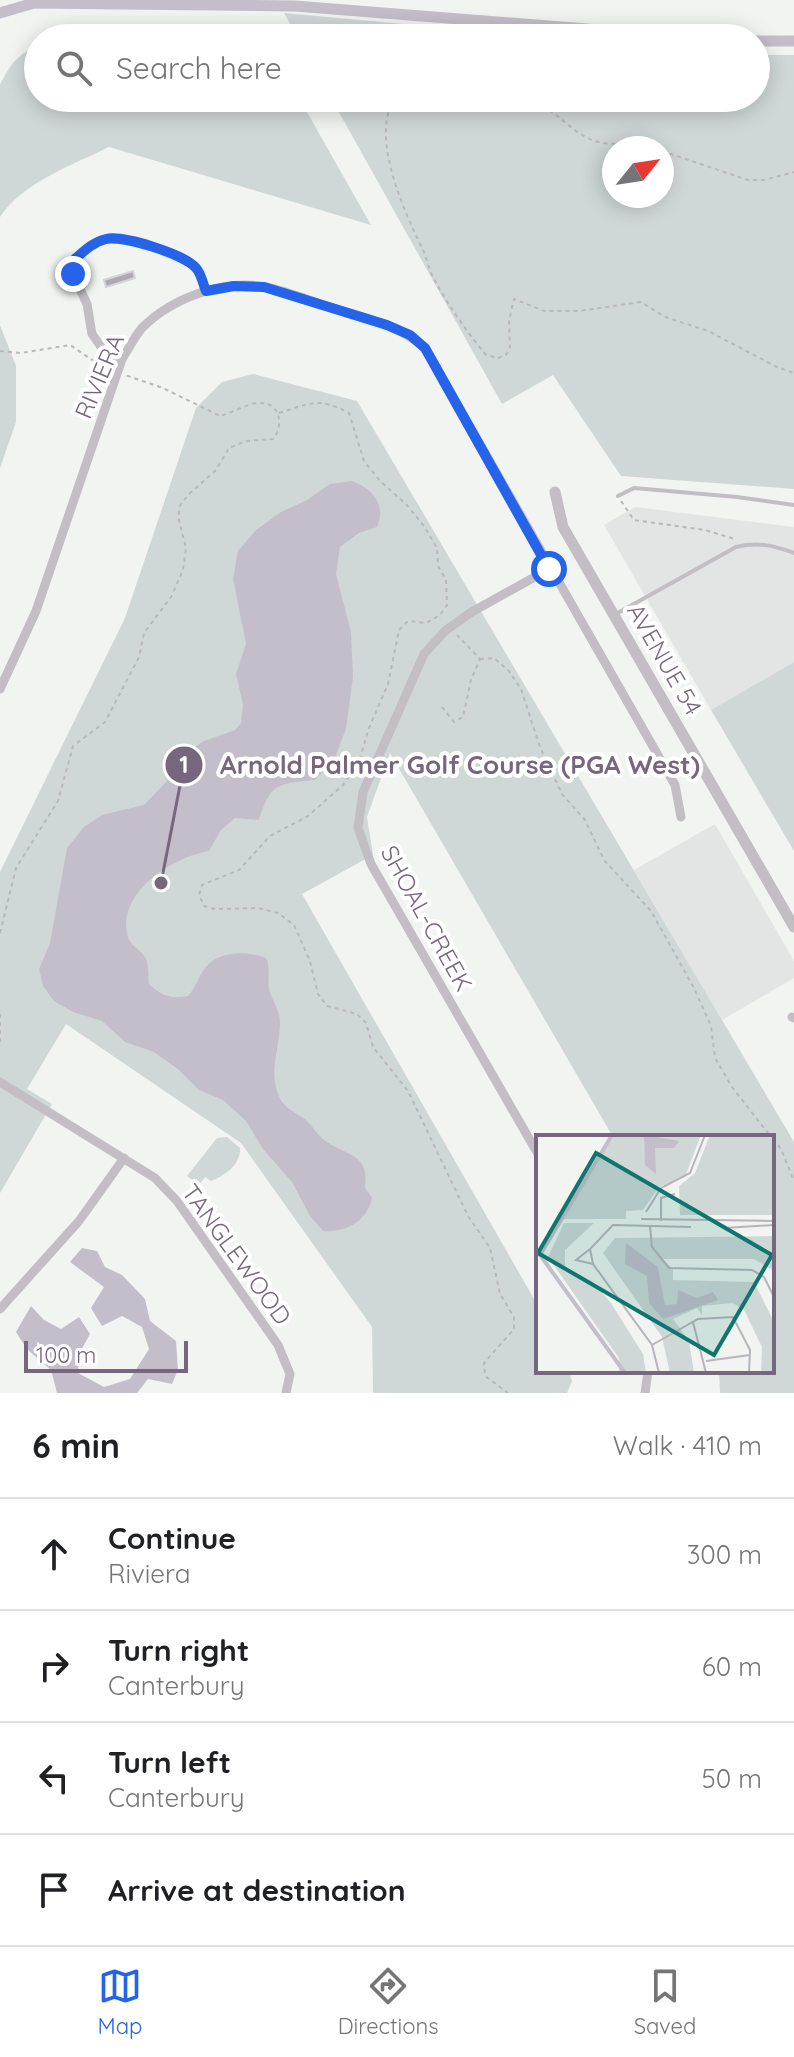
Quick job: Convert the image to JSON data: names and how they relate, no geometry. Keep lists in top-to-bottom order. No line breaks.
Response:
{"streets":{"street":["RIVIERA","AVENUE 54","SHOAL-CREEK","TANGLEWOOD"]},"crossings":[["RIVIERA","SHOAL-CREEK"]],"places":["Arnold Palmer Golf Course (PGA West)"],"scale_bar":"100 m","north":"top right","page":{"search":"Search here","scale":"100 m","heading":["6 min","Walk · 410 m"],"list":[["Continue","Riviera","300 m"],["Turn right","Canterbury","60 m"],["Turn left","Canterbury","50 m"],"Arrive at destination"],"nav":["Map","Directions","Saved"]}}
